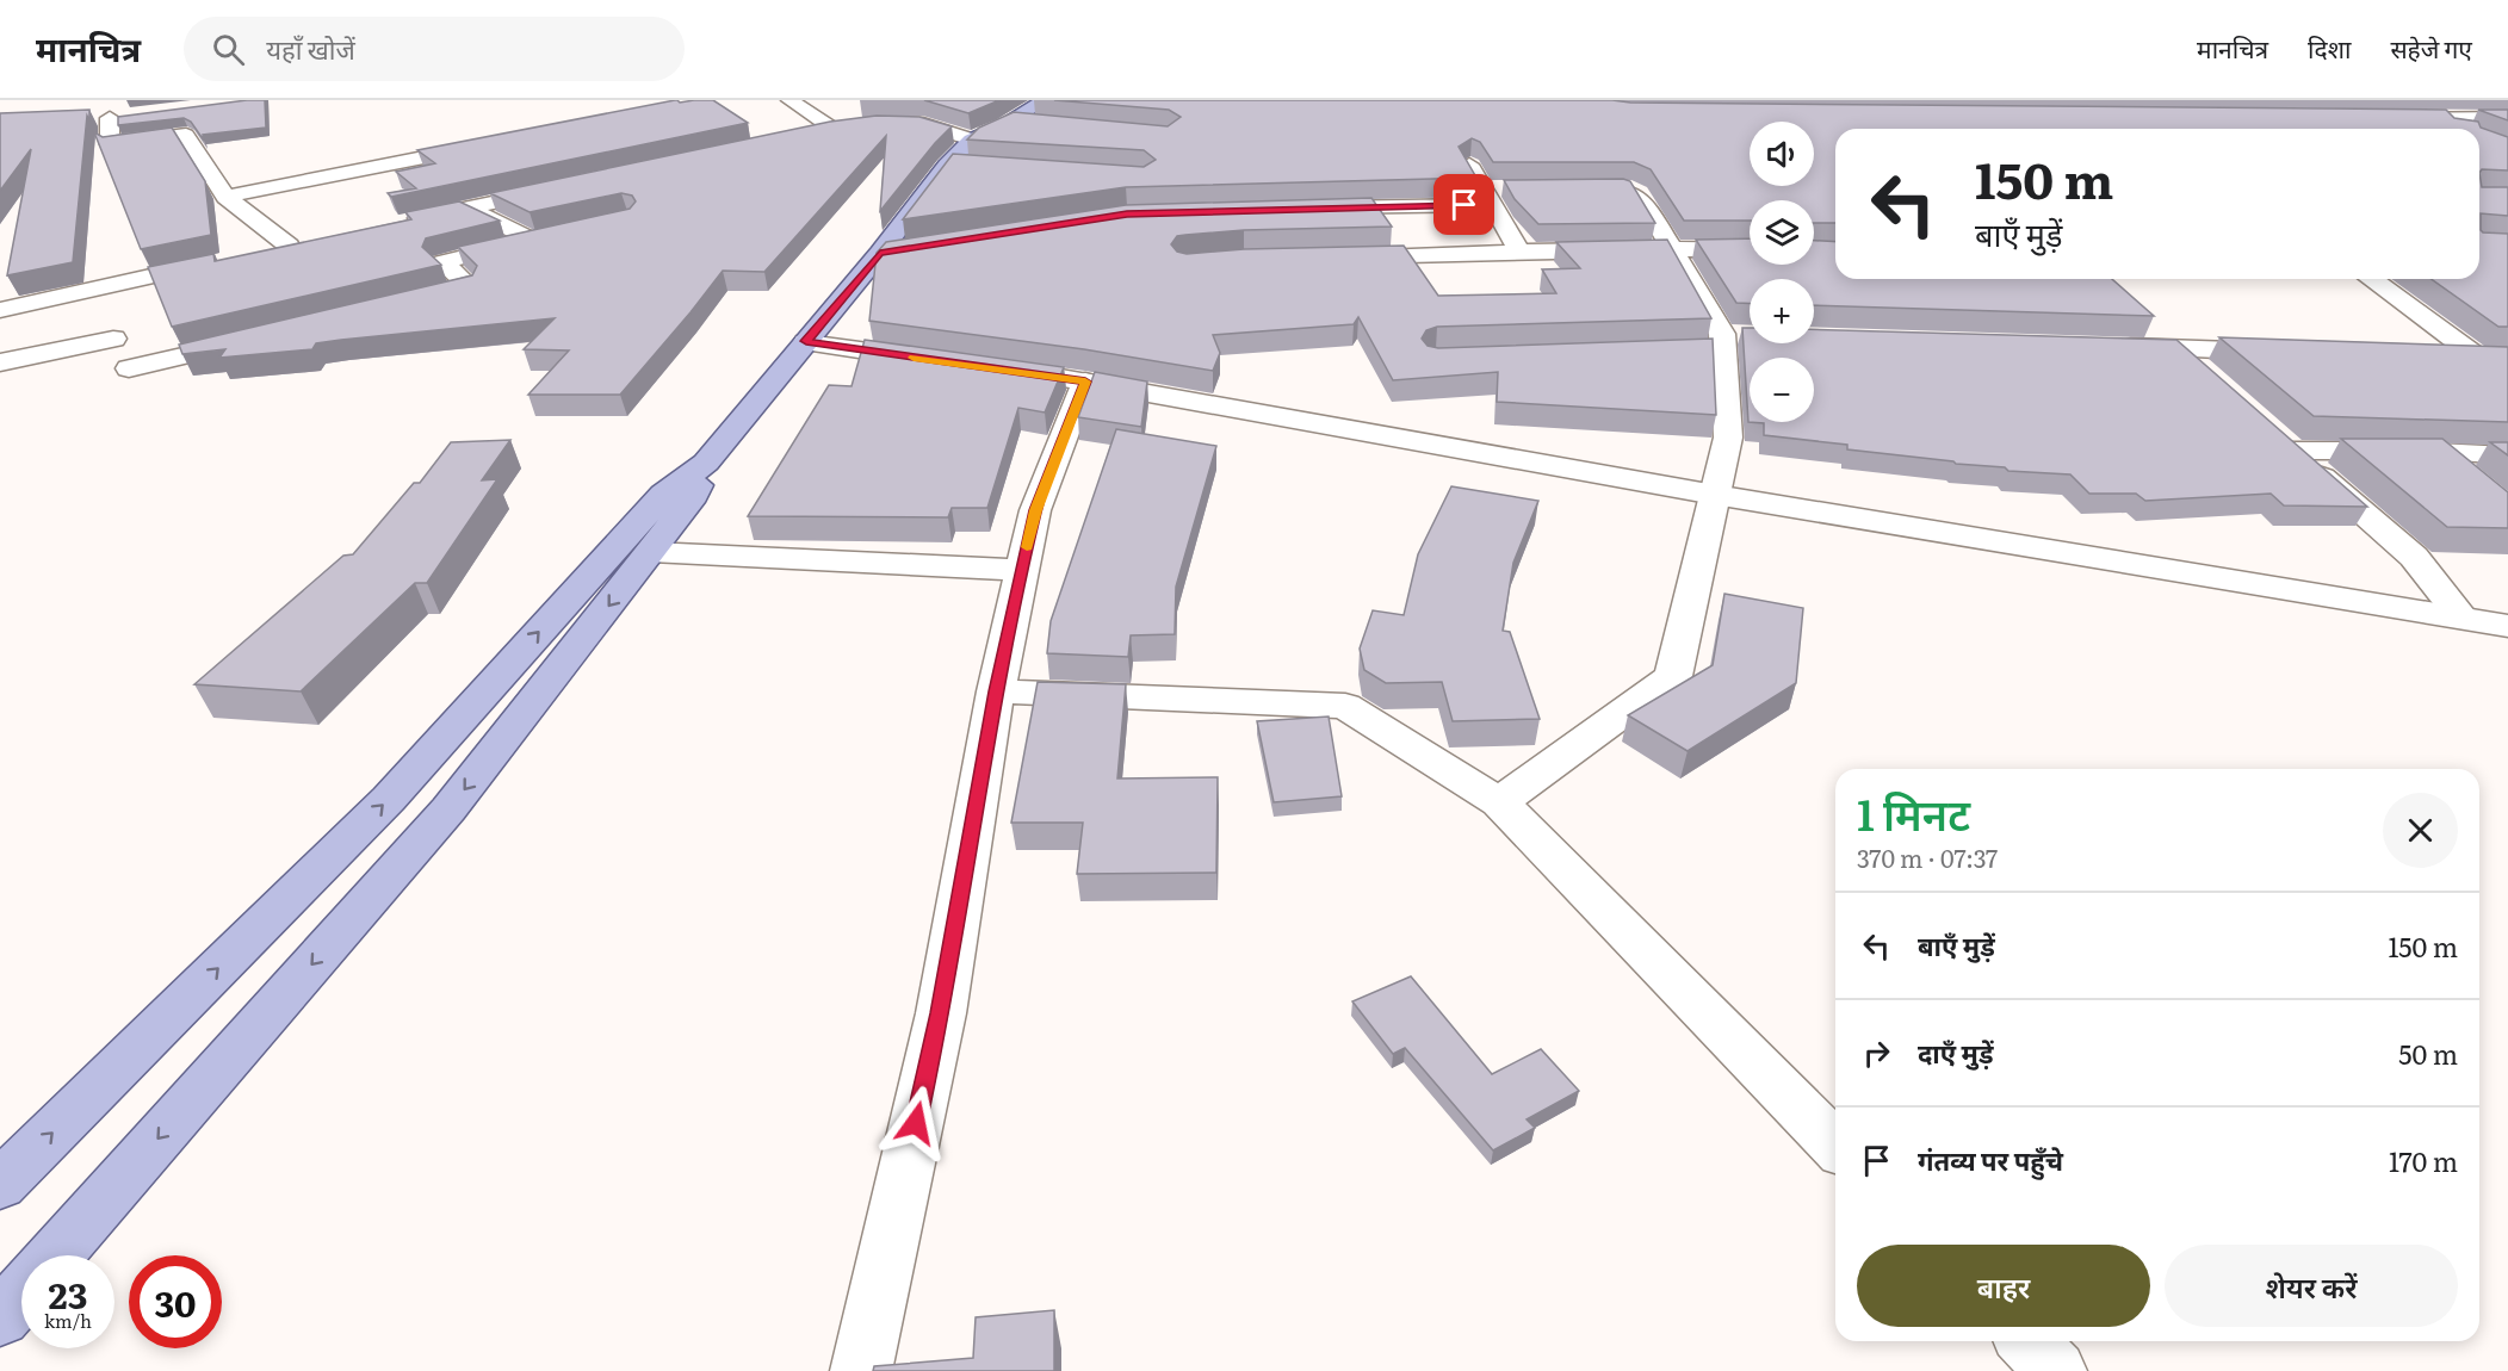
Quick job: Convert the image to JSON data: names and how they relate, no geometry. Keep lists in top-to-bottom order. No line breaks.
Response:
{"page":{"header":"मानचित्र","search":"यहाँ खोजें","nav":["मानचित्र","दिशा","सहेजे गए"],"map_buttons":["+","−"],"turn":["150 m","बाएँ मुड़ें"],"heading":["1 मिनट","370 m · 07:37"],"list":[{"name":"बाएँ मुड़ें","value":"150 m"},{"name":"दाएँ मुड़ें","value":"50 m"},{"name":"गंतव्य पर पहुँचे","value":"170 m"}],"buttons":["बाहर","शेयर करें"],"speed":"23 km/h","limit":"30"}}
